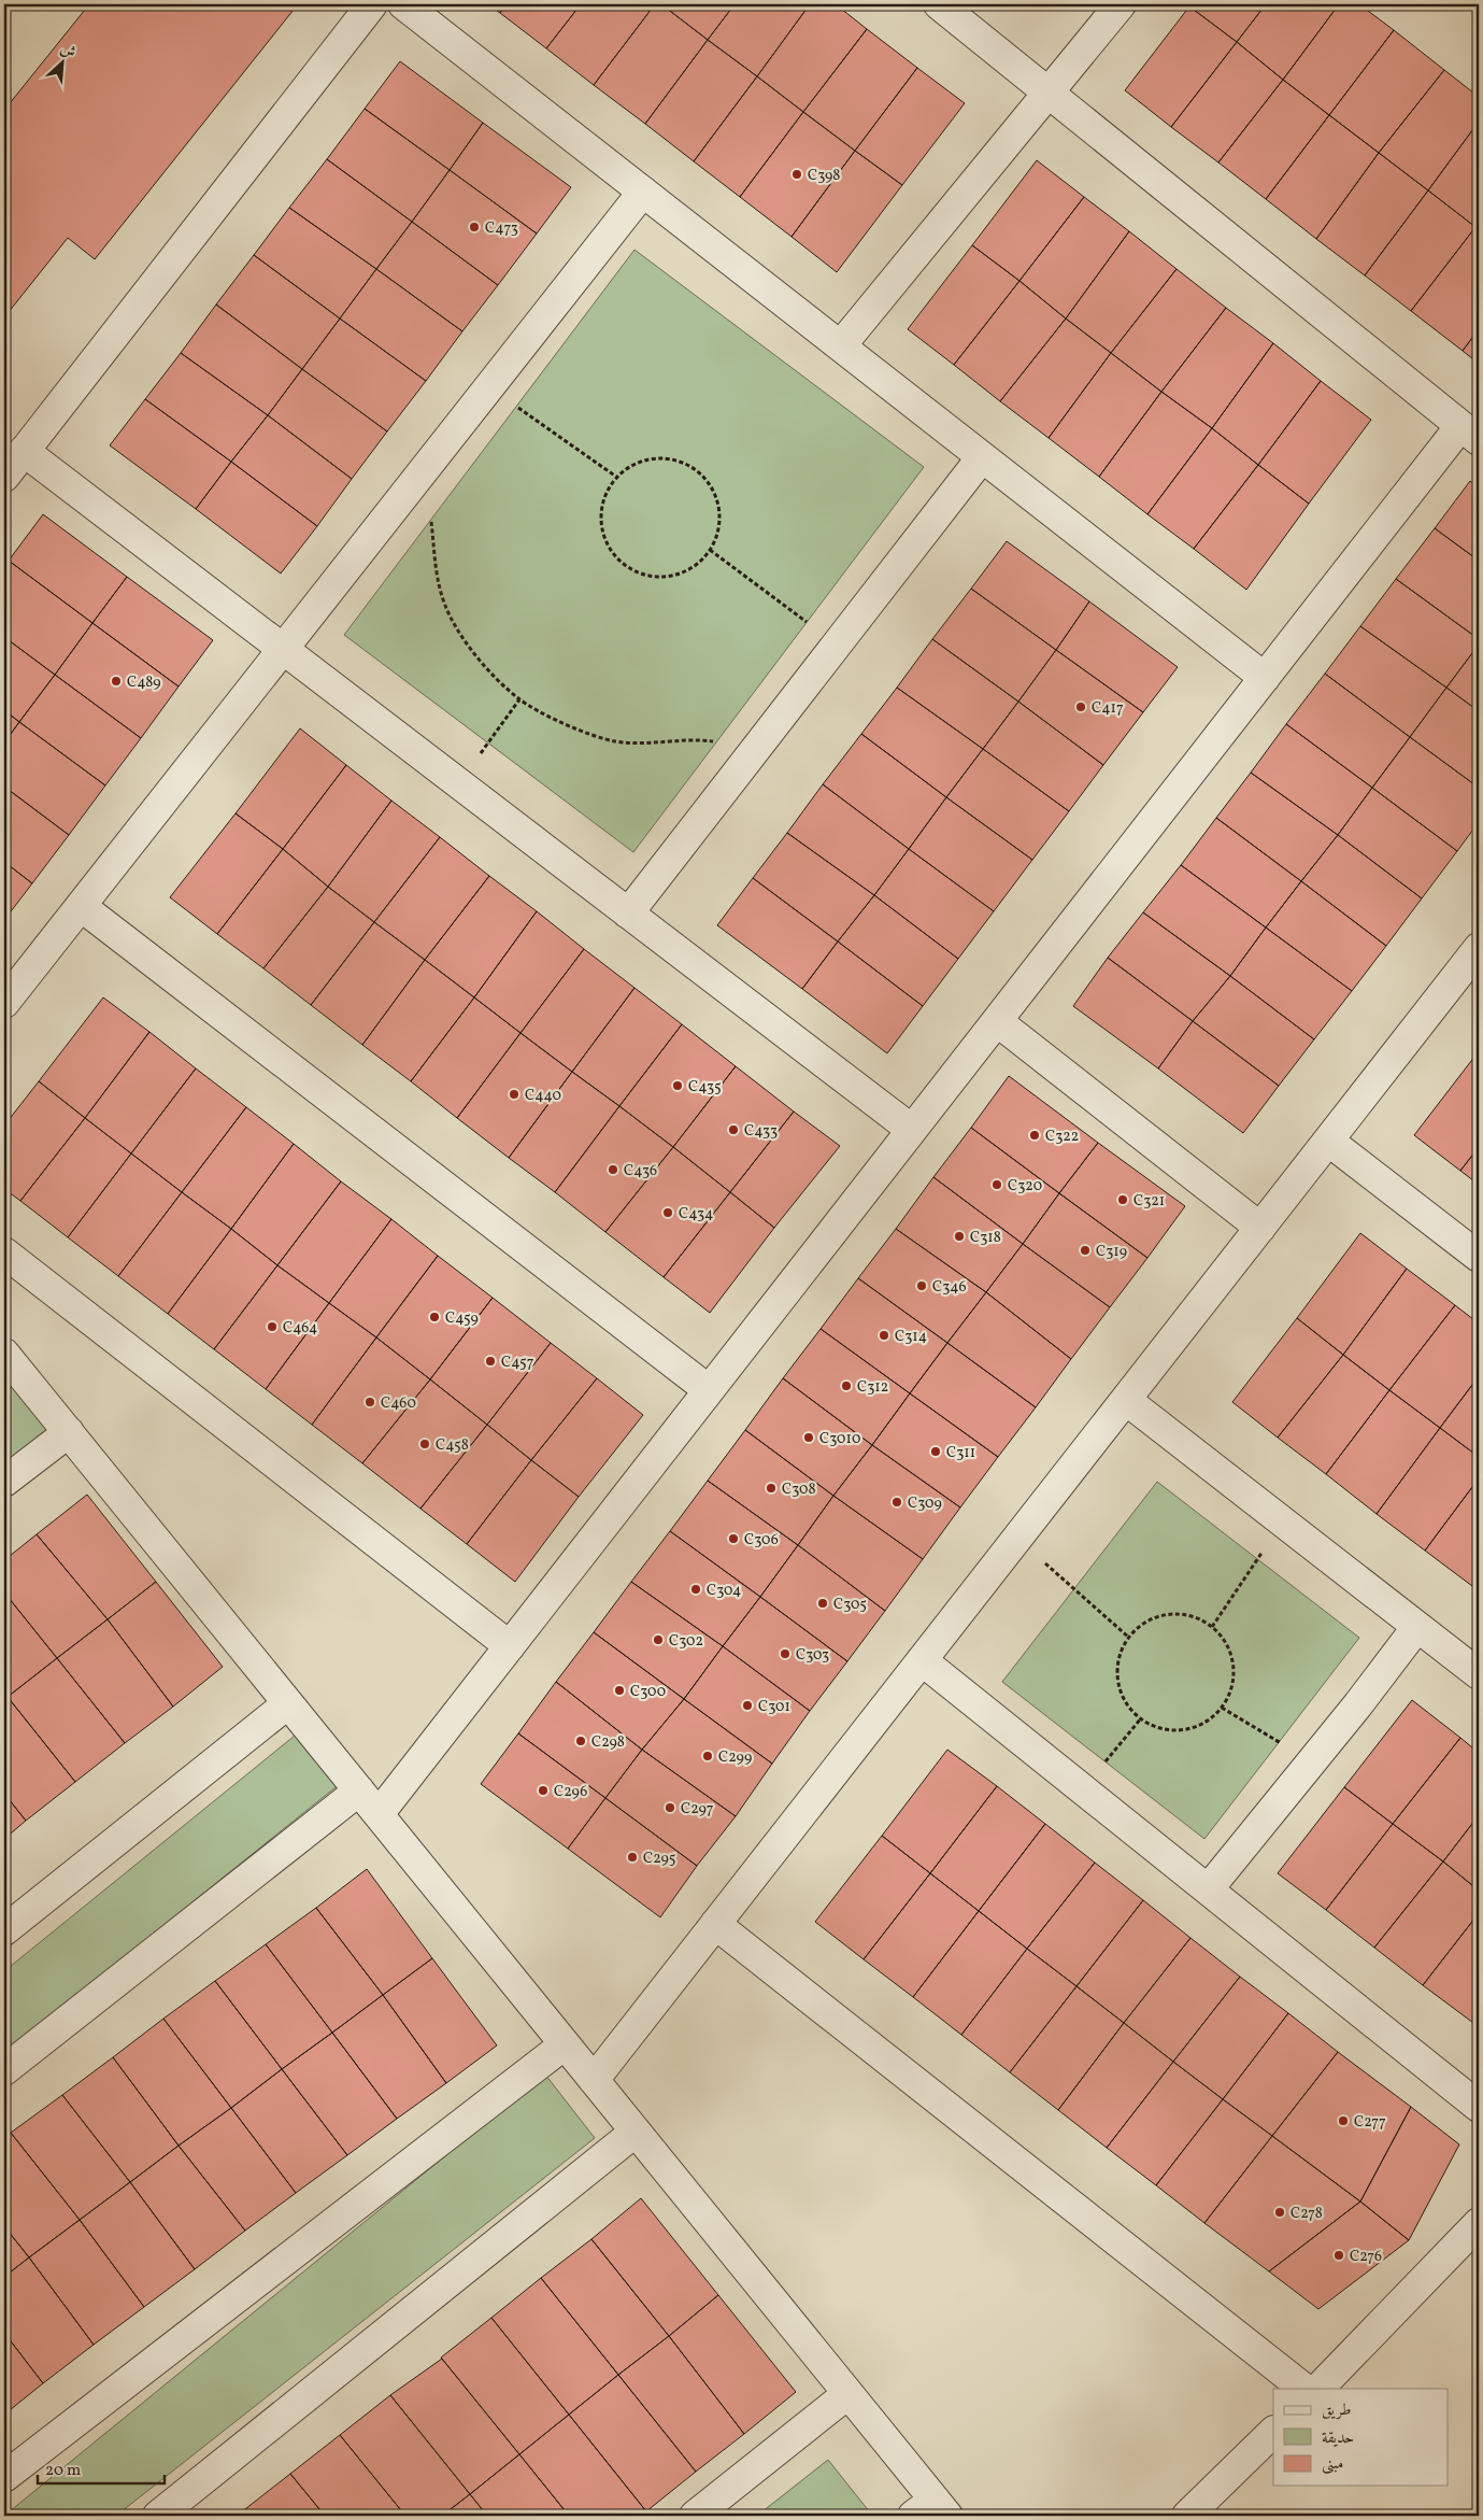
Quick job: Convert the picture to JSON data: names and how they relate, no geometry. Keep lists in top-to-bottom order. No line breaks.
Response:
{"places":["C398","C473","C489","C417","C435","C440","C433","C322","C436","C320","C321","C434","C318","C319","C346","C459","C464","C314","C457","C312","C460","C3010","C458","C311","C308","C309","C306","C304","C305","C302","C303","C300","C301","C298","C299","C296","C297","C295","C277","C278","C276"],"legend":["طريق","حديقة","مبنى"],"scale_bar":"20 m","north":"top right"}
